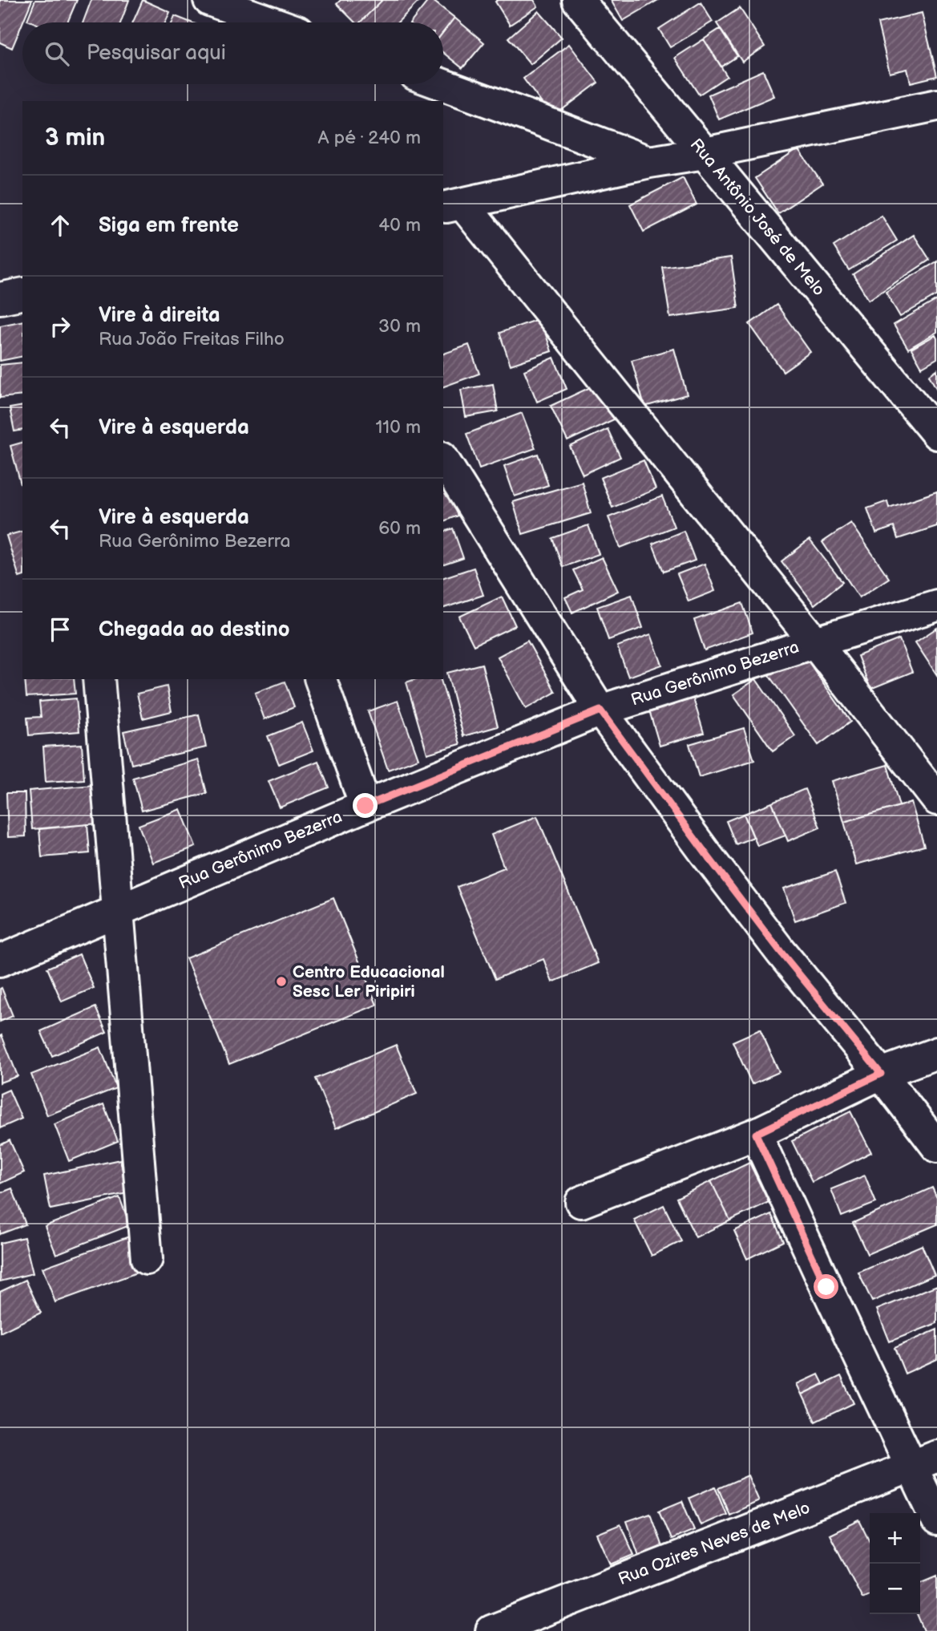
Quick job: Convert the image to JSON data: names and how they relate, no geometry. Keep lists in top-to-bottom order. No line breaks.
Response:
{"streets":{"street":["Rua Antônio José de Melo","Rua Gerônimo Bezerra","Rua Ozires Neves de Melo"]},"places":["Centro Educacional Sesc Ler Piripiri"],"page":{"search":"Pesquisar aqui","heading":["3 min","A pé · 240 m"],"list":[["Siga em frente","40 m"],["Vire à direita","Rua João Freitas Filho","30 m"],["Vire à esquerda","110 m"],["Vire à esquerda","Rua Gerônimo Bezerra","60 m"],"Chegada ao destino"],"map_buttons":["+","−"]}}
